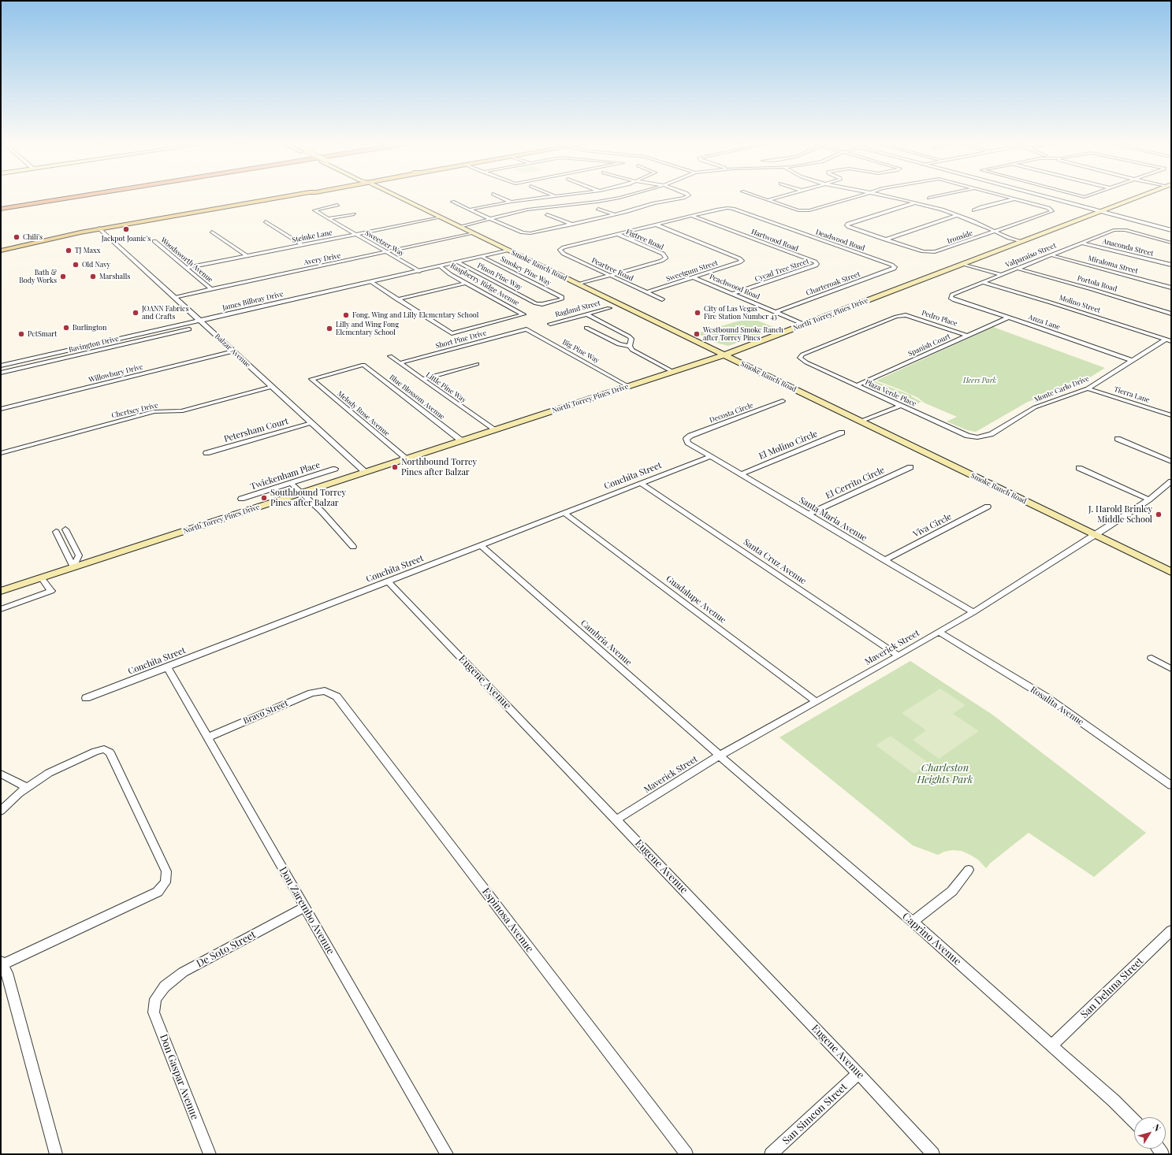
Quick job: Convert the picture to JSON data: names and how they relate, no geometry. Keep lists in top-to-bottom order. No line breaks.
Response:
{"streets":{"main road":["Smoke Ranch Road","North Torrey Pines Drive"],"street":["Steinke Lane","Ironside","Figtree Road","Hartwood Road","Deadwood Road","Sweetzer Way","Anaconda Street","Valparaiso Street","Avery Drive","Woodsworth Avenue","Miraloma Street","Peartree Road","Cycad Tree Street","Smokey Pine Way","Sweetgum Street","Pinon Pine Way","Charteroak Street","Portola Road","Raspberry Ridge Avenue","Peachwood Road","James Bilbray Drive","Molino Street","Ragland Street","Pedro Place","Anza Lane","Short Pine Drive","Bavington Drive","Spanish Court","Balzar Avenue","Big Pine Way","Willowbury Drive","Little Pine Way","Monte Carlo Drive","Plaza Verde Place","Tierra Lane","Blue Blossom Avenue","Chertsey Drive","Decosta Circle","Melody Rose Avenue","Petersham Court","El Molino Circle","Twickenham Place","Conchita Street","El Cerrito Circle","Santa Maria Avenue","Viva Circle","Santa Cruz Avenue","Guadalupe Avenue","Cambria Avenue","Maverick Street","Eugene Avenue","Rosalita Avenue","Bravo Street","Don Zarembo Avenue","Espinosa Avenue","Caprino Avenue","De Soto Street","San Deluna Street","Don Gaspar Avenue","San Simeon Street"]},"crossings":[["Steinke Lane","Sweetzer Way"],["Steinke Lane","Woodsworth Avenue"],["Steinke Lane","Smoke Ranch Road"],["Figtree Road","Peartree Road"],["Hartwood Road","Deadwood Road"],["Hartwood Road","Cycad Tree Street"],["Deadwood Road","Charteroak Street"],["Sweetzer Way","Avery Drive"],["Sweetzer Way","James Bilbray Drive"],["Anaconda Street","Valparaiso Street"],["Valparaiso Street","Miraloma Street"],["Valparaiso Street","Portola Road"],["Valparaiso Street","Molino Street"],["Valparaiso Street","Anza Lane"],["Avery Drive","Woodsworth Avenue"],["Avery Drive","Smoke Ranch Road"],["Avery Drive","Balzar Avenue"],["Smoke Ranch Road","James Bilbray Drive"],["Smoke Ranch Road","North Torrey Pines Drive"],["Smoke Ranch Road","Maverick Street"],["Peartree Road","Sweetgum Street"],["Cycad Tree Street","Peachwood Road"],["Smokey Pine Way","Pinon Pine Way"],["Smokey Pine Way","James Bilbray Drive"],["Sweetgum Street","Peachwood Road"],["Pinon Pine Way","James Bilbray Drive"],["Charteroak Street","Peachwood Road"],["Raspberry Ridge Avenue","James Bilbray Drive"],["Peachwood Road","North Torrey Pines Drive"],["James Bilbray Drive","Balzar Avenue"],["Molino Street","Monte Carlo Drive"],["North Torrey Pines Drive","Balzar Avenue"],["North Torrey Pines Drive","Big Pine Way"],["North Torrey Pines Drive","Little Pine Way"],["North Torrey Pines Drive","Blue Blossom Avenue"],["North Torrey Pines Drive","Melody Rose Avenue"],["Pedro Place","Spanish Court"],["Pedro Place","Plaza Verde Place"],["Anza Lane","Spanish Court"],["Anza Lane","Monte Carlo Drive"],["Short Pine Drive","Big Pine Way"],["Short Pine Drive","Little Pine Way"],["Spanish Court","Plaza Verde Place"],["Balzar Avenue","Willowbury Drive"],["Balzar Avenue","Chertsey Drive"],["Balzar Avenue","Petersham Court"],["Monte Carlo Drive","Plaza Verde Place"],["Monte Carlo Drive","Tierra Lane"],["Blue Blossom Avenue","Melody Rose Avenue"],["Decosta Circle","Santa Maria Avenue"],["El Molino Circle","Santa Maria Avenue"],["Conchita Street","Santa Maria Avenue"],["Conchita Street","Santa Cruz Avenue"],["Conchita Street","Guadalupe Avenue"],["Conchita Street","Cambria Avenue"],["Conchita Street","Eugene Avenue"],["Conchita Street","Don Zarembo Avenue"],["El Cerrito Circle","Santa Maria Avenue"],["Santa Maria Avenue","Viva Circle"],["Santa Maria Avenue","Maverick Street"],["Santa Cruz Avenue","Maverick Street"],["Guadalupe Avenue","Maverick Street"],["Cambria Avenue","Maverick Street"],["Cambria Avenue","Caprino Avenue"],["Maverick Street","Eugene Avenue"],["Maverick Street","Rosalita Avenue"],["Maverick Street","Caprino Avenue"],["Eugene Avenue","San Simeon Street"],["Bravo Street","Don Zarembo Avenue"],["Bravo Street","Espinosa Avenue"],["Don Zarembo Avenue","De Soto Street"],["Caprino Avenue","San Deluna Street"],["De Soto Street","Don Gaspar Avenue"]],"parks":["Heers Park","Charleston Heights Park"],"places":["Jackpot Joanie's","Chili's","TJ Maxx","Old Navy","Bath & Body Works","Marshalls","JOANN Fabrics and Crafts","City of Las Vegas Fire Station Number 43","Fong, Wing and Lilly Elementary School","Burlington","Lilly and Wing Fong Elementary School","PetSmart","Westbound Smoke Ranch after Torrey Pines","Northbound Torrey Pines after Balzar","Southbound Torrey Pines after Balzar","J. Harold Brinley Middle School"],"north":"top right"}
